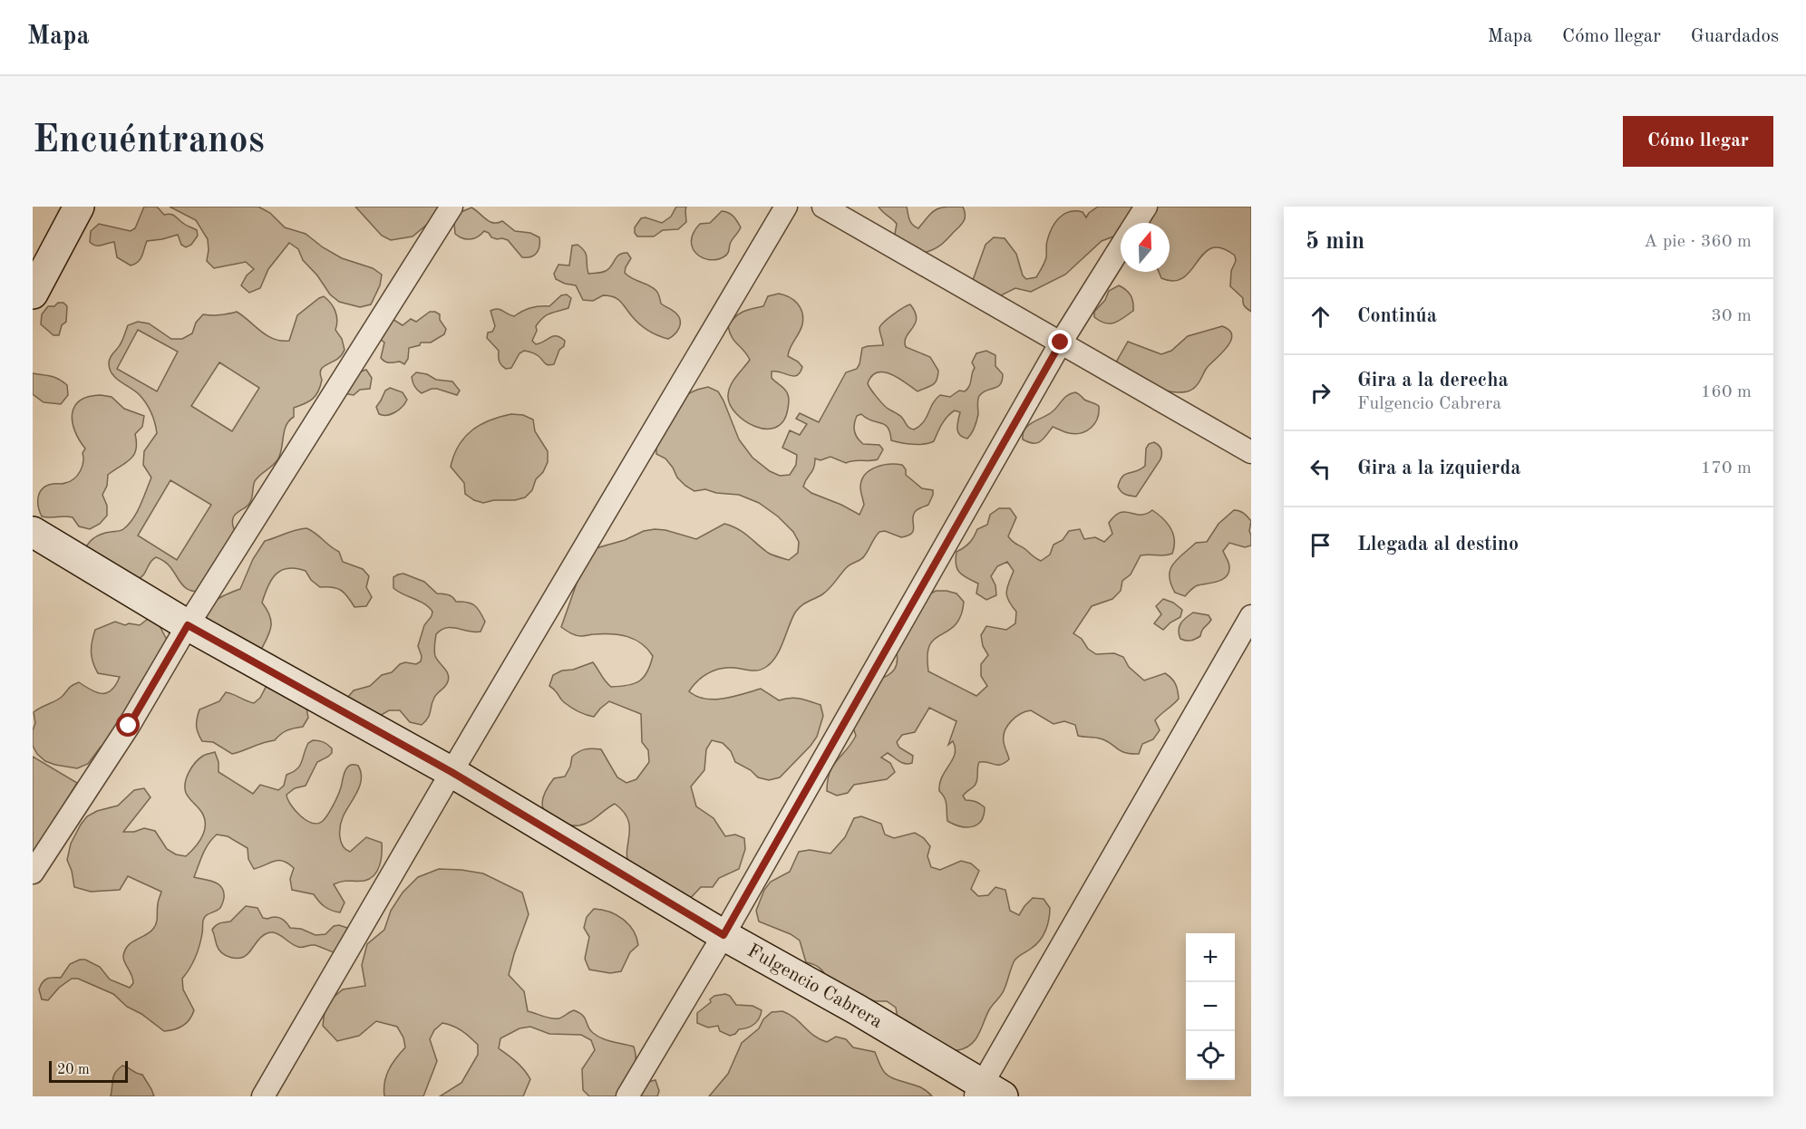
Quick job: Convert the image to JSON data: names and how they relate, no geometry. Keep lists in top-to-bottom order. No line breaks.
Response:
{"streets":{"main road":["Fulgencio Cabrera"]},"scale_bar":"20 m","north":"top","page":{"header":"Mapa","nav":["Mapa","Cómo llegar","Guardados"],"buttons":"Cómo llegar","title":"Encuéntranos","heading":["5 min","A pie · 360 m"],"list":[["Continúa","30 m"],["Gira a la derecha","Fulgencio Cabrera","160 m"],["Gira a la izquierda","170 m"],"Llegada al destino"],"map_buttons":["+","−"],"scale":"20 m"}}
